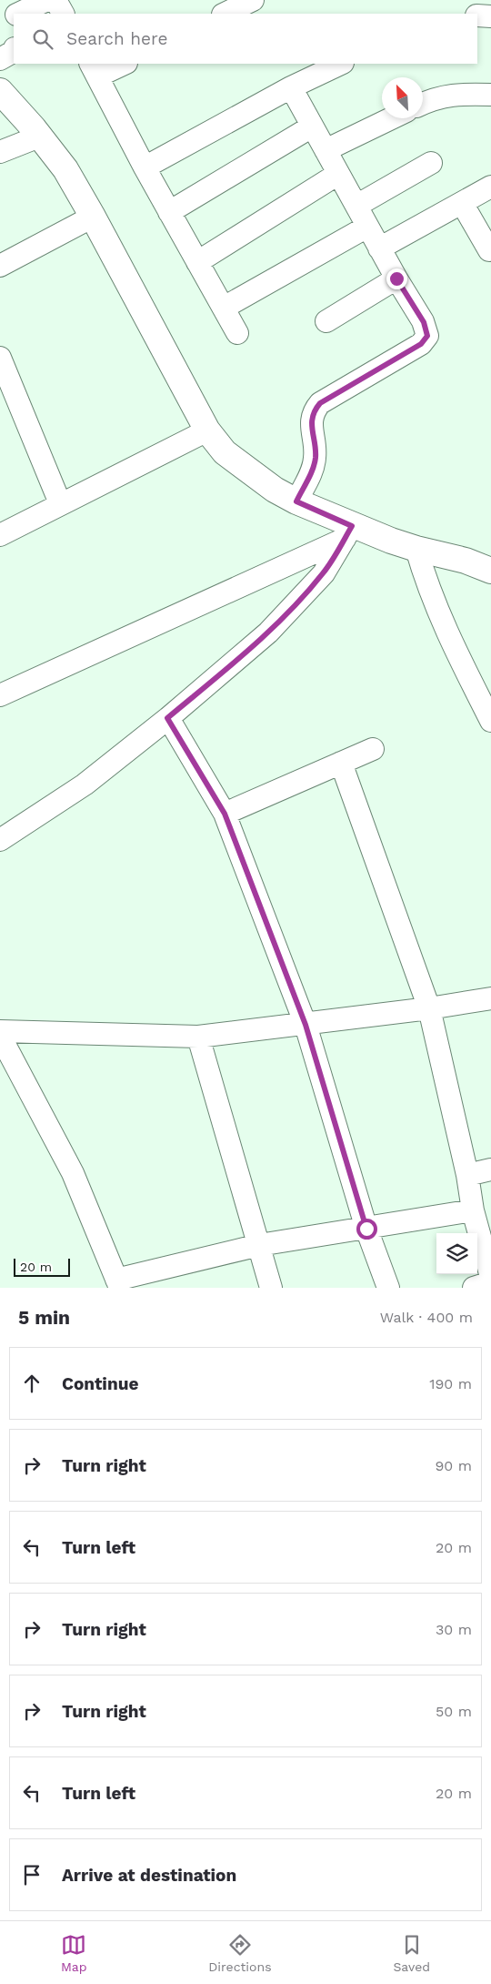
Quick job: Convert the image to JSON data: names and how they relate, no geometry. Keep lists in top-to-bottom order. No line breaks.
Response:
{"scale_bar":"20 m","north":"top left","page":{"search":"Search here","scale":"20 m","heading":["5 min","Walk · 400 m"],"list":[["Continue","190 m"],["Turn right","90 m"],["Turn left","20 m"],["Turn right","30 m"],["Turn right","50 m"],["Turn left","20 m"],"Arrive at destination"],"nav":["Map","Directions","Saved"]}}
